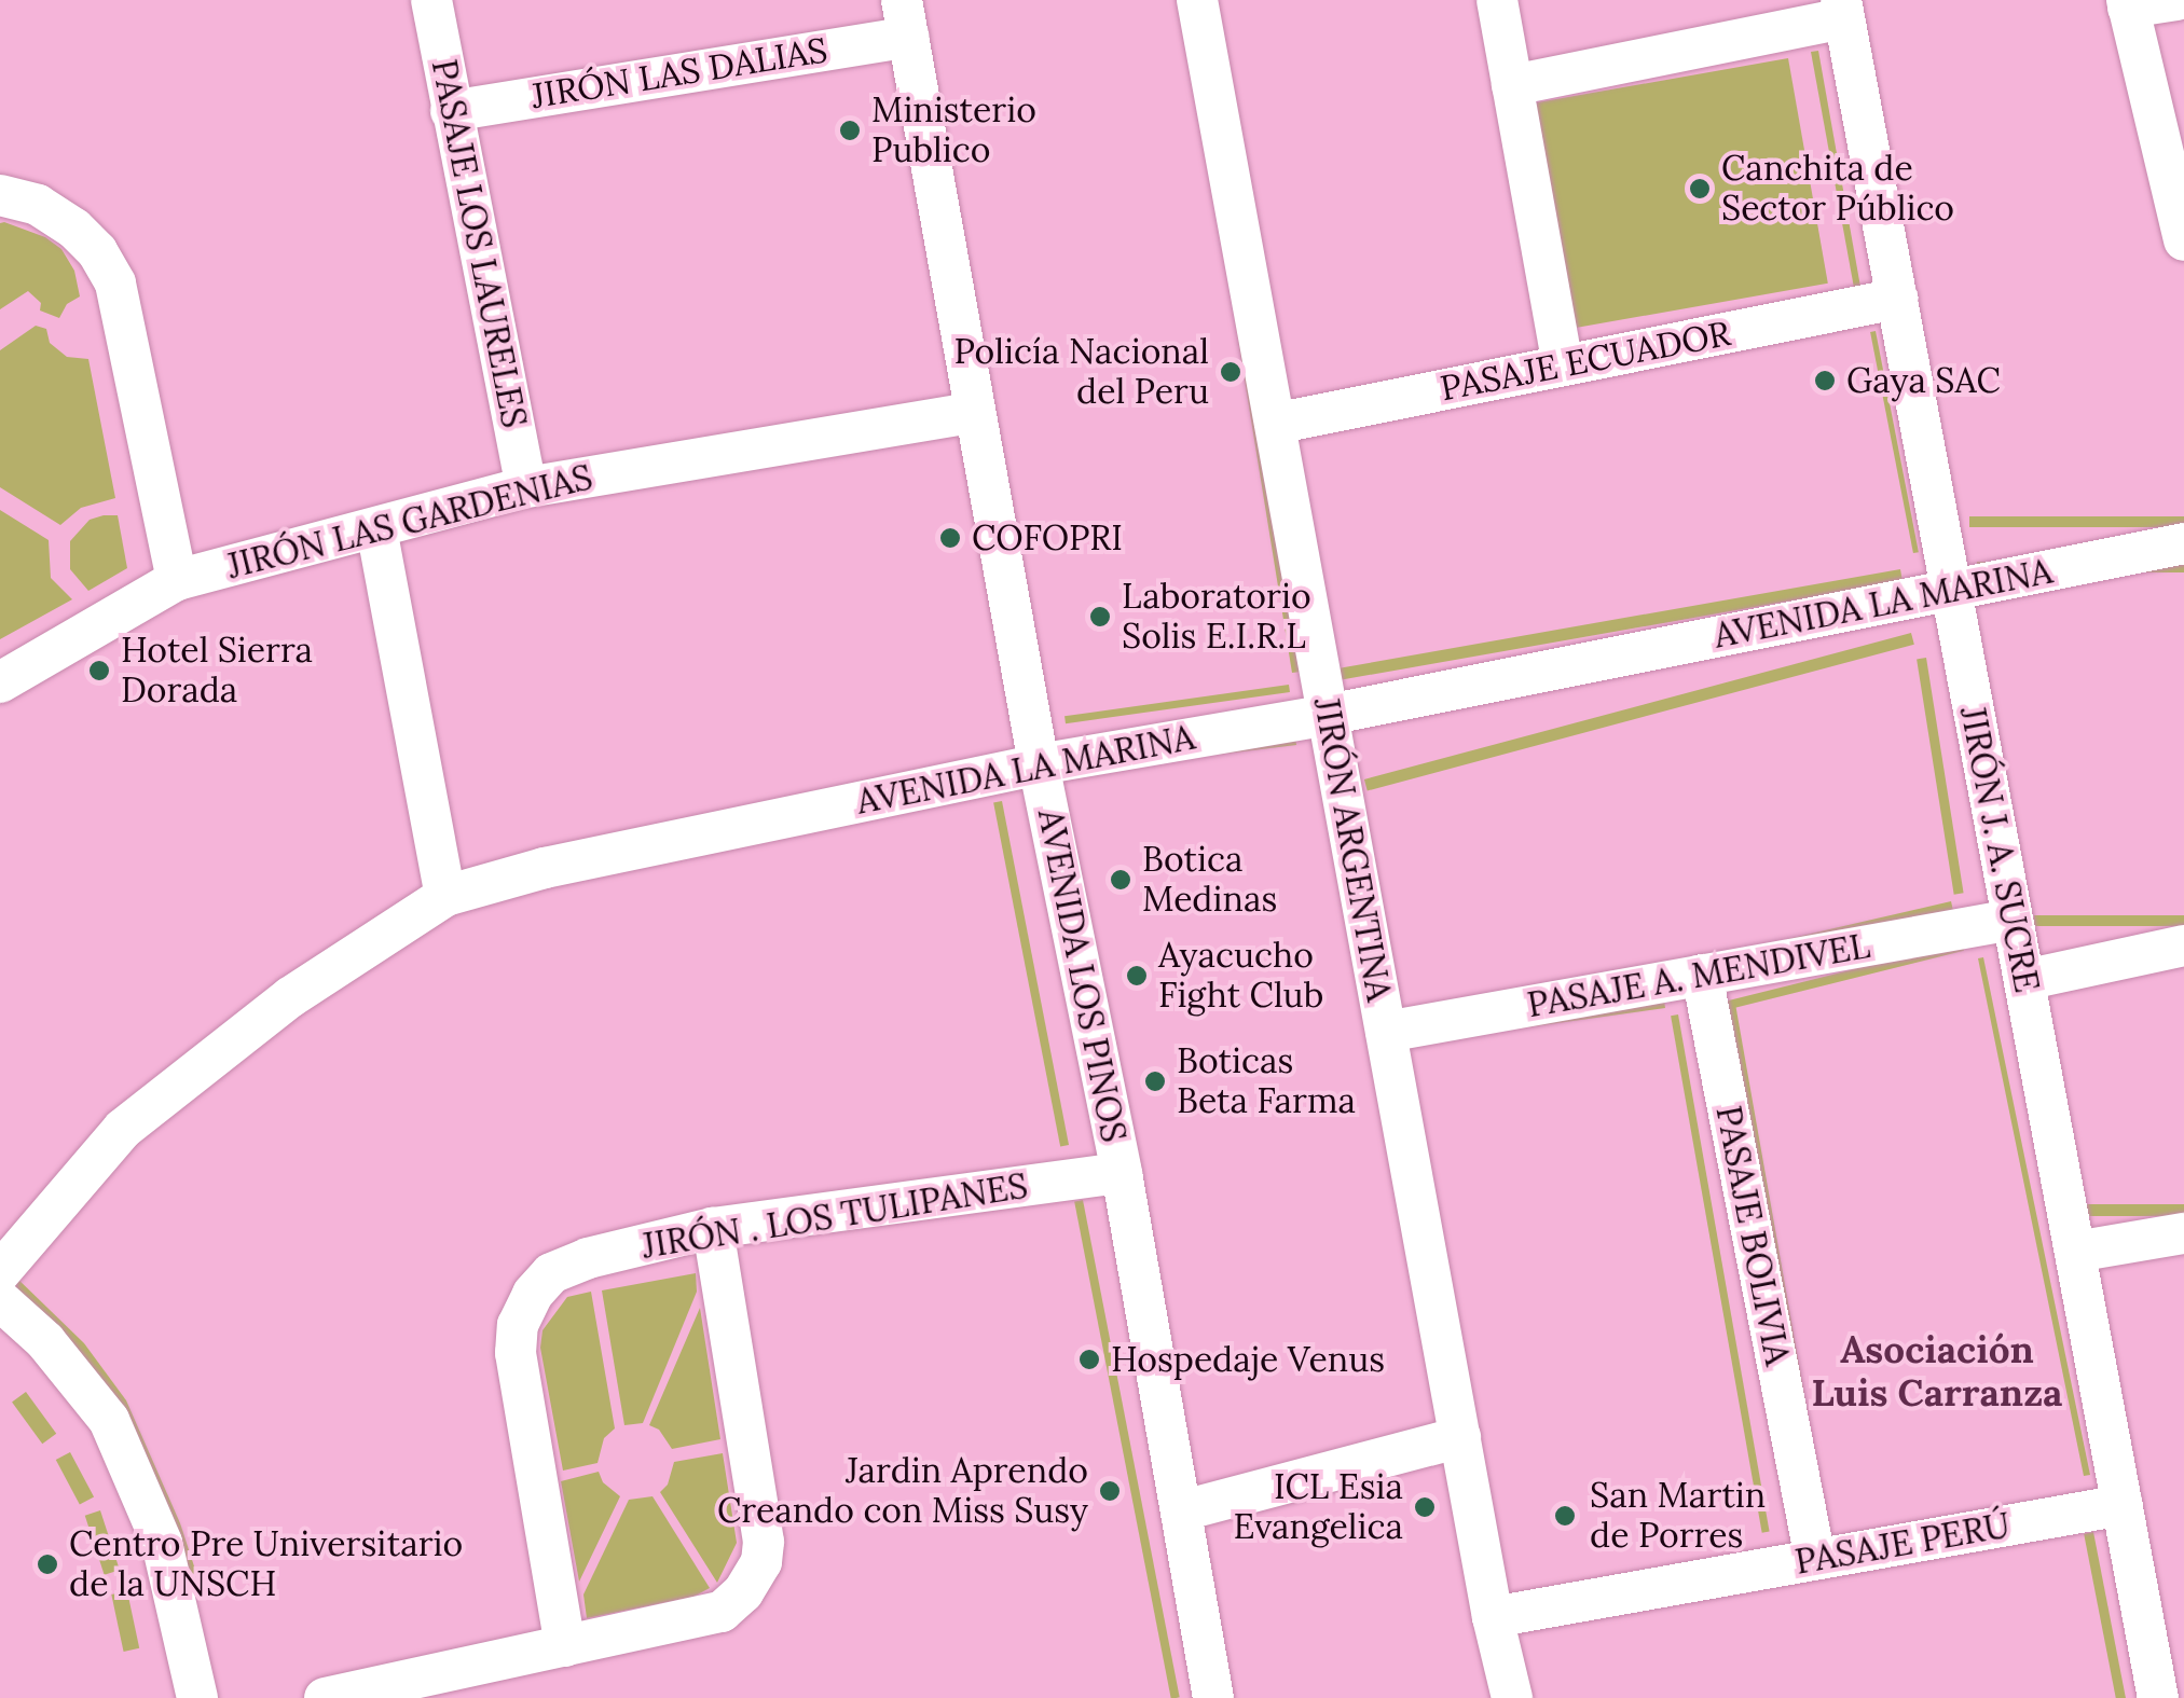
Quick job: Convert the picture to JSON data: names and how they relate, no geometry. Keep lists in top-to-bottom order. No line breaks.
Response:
{"streets":{"street":["JIRÓN LAS DALIAS","PASAJE LOS LAURELES","PASAJE ECUADOR","JIRÓN LAS GARDENIAS","AVENIDA LA MARINA","JIRÓN ARGENTINA","JIRÓN J. A. SUCRE","AVENIDA LOS PINOS","PASAJE A. MENDIVEL","JIRÓN . LOS TULIPANES","PASAJE BOLIVIA","PASAJE PERÚ"]},"crossings":[["JIRÓN LAS DALIAS","PASAJE LOS LAURELES"],["JIRÓN LAS DALIAS","AVENIDA LOS PINOS"],["PASAJE LOS LAURELES","JIRÓN LAS GARDENIAS"],["PASAJE ECUADOR","JIRÓN ARGENTINA"],["PASAJE ECUADOR","JIRÓN J. A. SUCRE"],["JIRÓN LAS GARDENIAS","AVENIDA LOS PINOS"],["AVENIDA LA MARINA","JIRÓN ARGENTINA"],["AVENIDA LA MARINA","JIRÓN J. A. SUCRE"],["AVENIDA LA MARINA","AVENIDA LOS PINOS"],["JIRÓN ARGENTINA","PASAJE A. MENDIVEL"],["JIRÓN ARGENTINA","PASAJE PERÚ"],["JIRÓN J. A. SUCRE","PASAJE A. MENDIVEL"],["JIRÓN J. A. SUCRE","PASAJE PERÚ"],["AVENIDA LOS PINOS","JIRÓN . LOS TULIPANES"],["PASAJE A. MENDIVEL","PASAJE BOLIVIA"],["PASAJE BOLIVIA","PASAJE PERÚ"]],"districts":["Asociación Luis Carranza"],"places":["Ministerio Publico","Canchita de Sector Público","Policía Nacional del Peru","Gaya SAC","COFOPRI","Laboratorio Solis E.I.R.L","Hotel Sierra Dorada","Botica Medinas","Ayacucho Fight Club","Boticas Beta Farma","Hospedaje Venus","Jardin Aprendo Creando con Miss Susy","ICL Esia Evangelica","San Martin de Porres","Centro Pre Universitario de la UNSCH"]}
